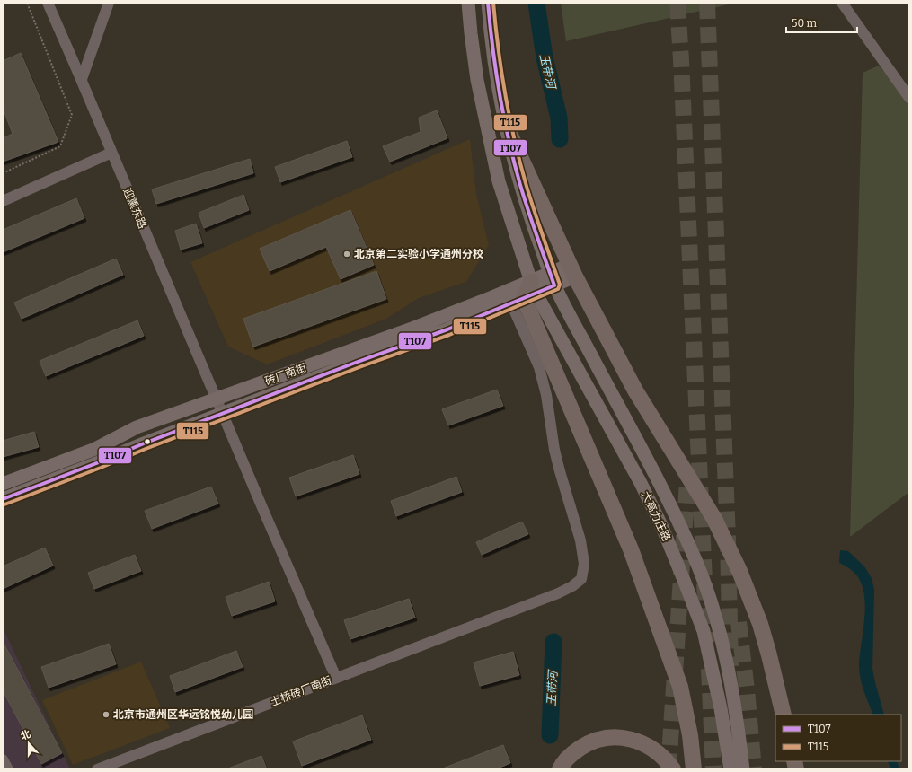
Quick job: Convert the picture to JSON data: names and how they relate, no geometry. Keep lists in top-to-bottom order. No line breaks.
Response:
{"streets":{"main road":["砖厂南街","大高力庄路"],"street":["迎熏东路","土桥砖厂南街"]},"crossings":[["迎熏东路","砖厂南街"],["迎熏东路","土桥砖厂南街"],["砖厂南街","大高力庄路"],["砖厂南街","土桥砖厂南街"],["大高力庄路","土桥砖厂南街"]],"water":["玉带河"],"places":["北京第二实验小学通州分校","北京市通州区华远铭悦幼儿园"],"lines":["transit line T107","transit line T115"],"legend":["T107","T115"],"scale_bar":"50 m","north":"top"}
